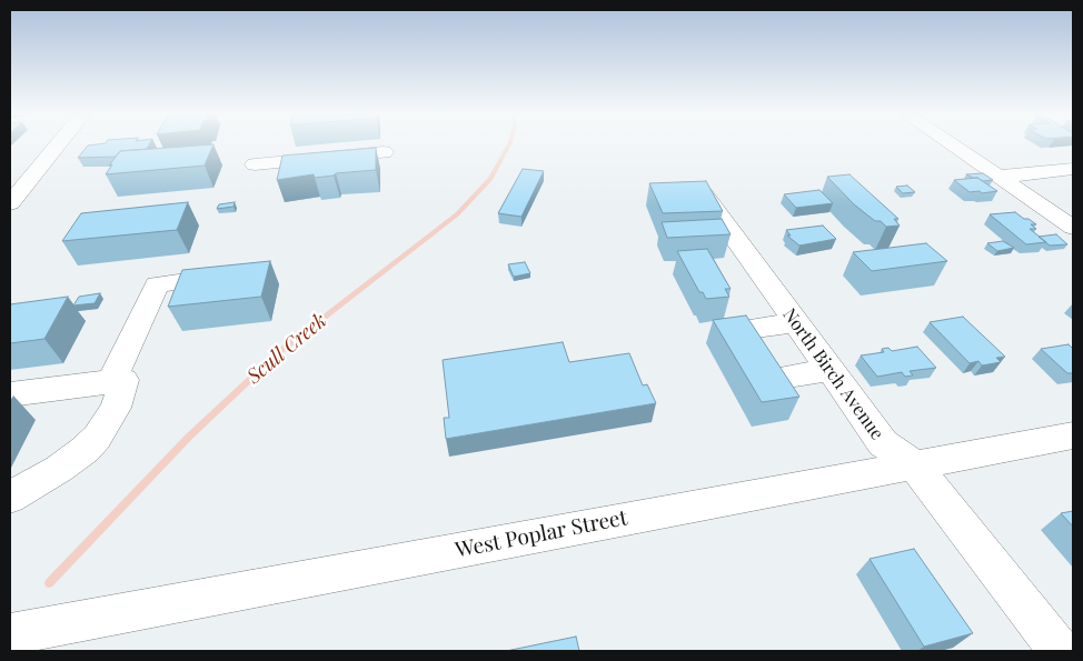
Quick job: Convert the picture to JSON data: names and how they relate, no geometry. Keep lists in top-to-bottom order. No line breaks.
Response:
{"streets":{"street":["North Birch Avenue","West Poplar Street"]},"crossings":[["North Birch Avenue","West Poplar Street"]],"water":["Scull Creek"]}
